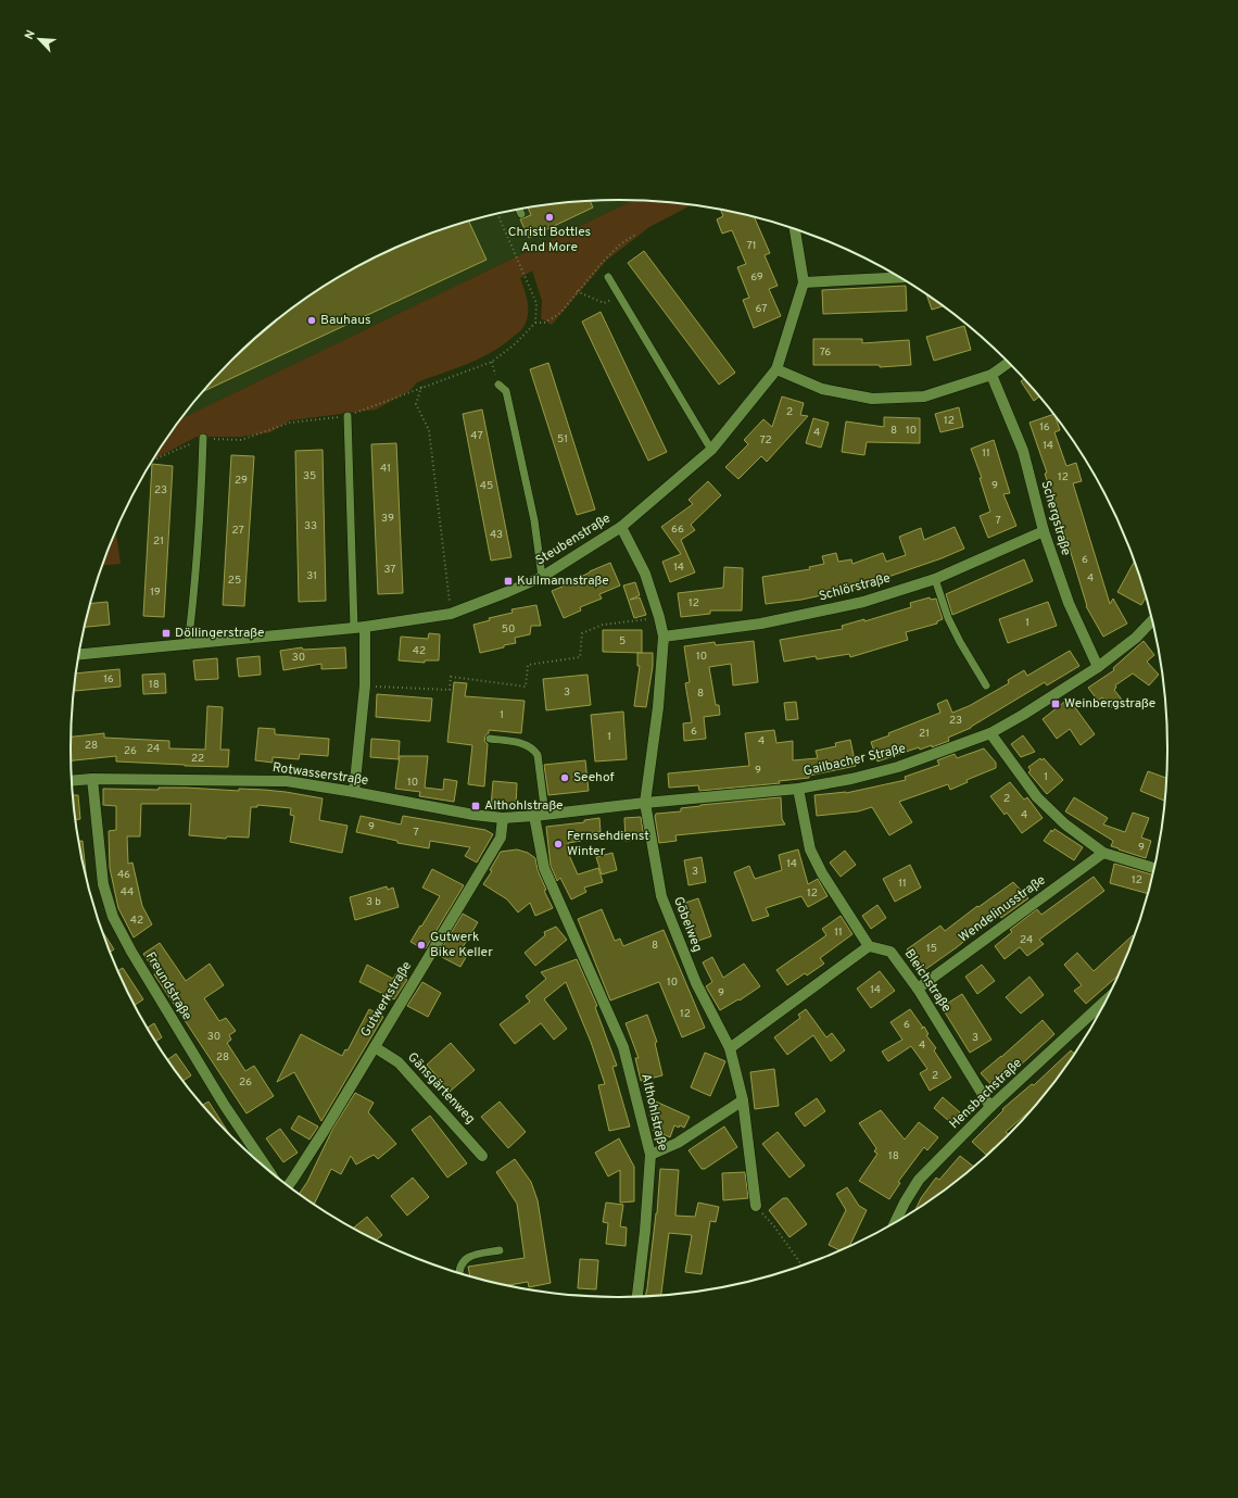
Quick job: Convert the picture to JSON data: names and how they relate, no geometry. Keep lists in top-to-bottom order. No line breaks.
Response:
{"streets":{"street":["Schergstraße","Steubenstraße","Schlörstraße","Gailbacher Straße","Rotwasserstraße","Wendelinusstraße","Göbelweg","Bleichstraße","Freundstraße","Gutwerkstraße","Gänsgärtenweg","Hensbachstraße","Althohlstraße"]},"crossings":[["Schergstraße","Schlörstraße"],["Schergstraße","Gailbacher Straße"],["Gailbacher Straße","Rotwasserstraße"],["Gailbacher Straße","Göbelweg"],["Gailbacher Straße","Althohlstraße"],["Rotwasserstraße","Freundstraße"],["Rotwasserstraße","Gutwerkstraße"],["Wendelinusstraße","Bleichstraße"],["Bleichstraße","Hensbachstraße"],["Gutwerkstraße","Gänsgärtenweg"]],"places":{"other":["Christl Bottles And More","Bauhaus","Seehof","Fernsehdienst Winter","Gutwerk Bike Keller"],"transit":["Kullmannstraße","Döllingerstraße","Weinbergstraße","Althohlstraße"]},"house_numbers":["71","69","67","76","2","12","16","8","10","4","47","51","72","14","11","41","35","12","29","45","9","23","39","7","33","66","27","43","21","6","14","37","31","4","25","19","12","1","50","5","42","10","30","16","18","3","8","1","23","6","21","1","4","28","24","26","22","9","1","10","2","4","9","7","9","14","3","46","12","11","44","12","3 b","42","11","24","8","15","10","14","9","12","6","30","3","4","28","2","26","18"],"north":"top left"}
